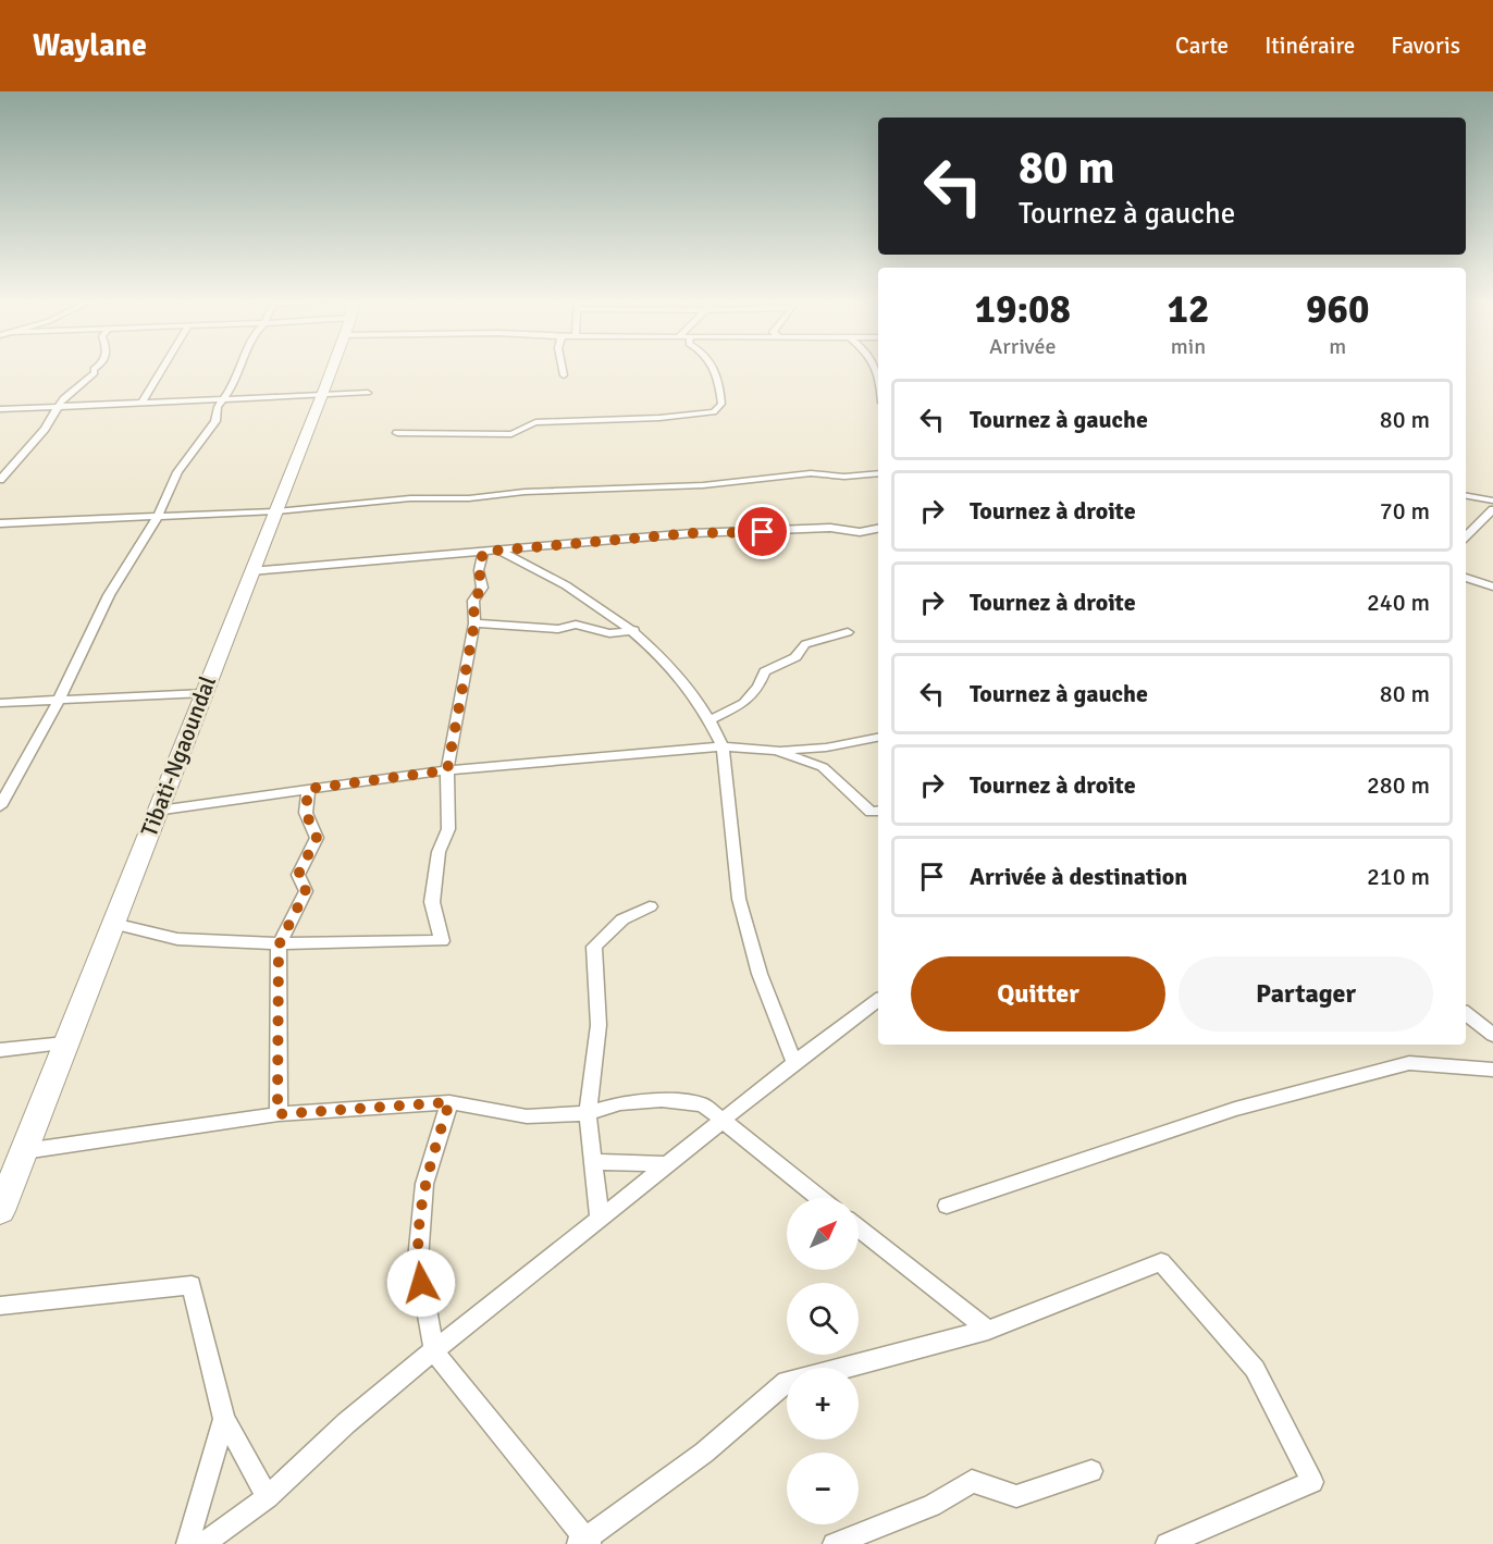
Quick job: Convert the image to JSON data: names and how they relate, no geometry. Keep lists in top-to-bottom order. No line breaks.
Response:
{"streets":{"highway":["Tibati-Ngaoundal"]},"north":"top right","page":{"header":"Waylane","nav":["Carte","Itinéraire","Favoris"],"turn":["80 m","Tournez à gauche"],"eta":["19:08","Arrivée","12","min","960","m"],"list":[{"name":"Tournez à gauche","value":"80 m"},{"name":"Tournez à droite","value":"70 m"},{"name":"Tournez à droite","value":"240 m"},{"name":"Tournez à gauche","value":"80 m"},{"name":"Tournez à droite","value":"280 m"},{"name":"Arrivée à destination","value":"210 m"}],"buttons":["Quitter","Partager"],"map_buttons":["+","−"]}}
